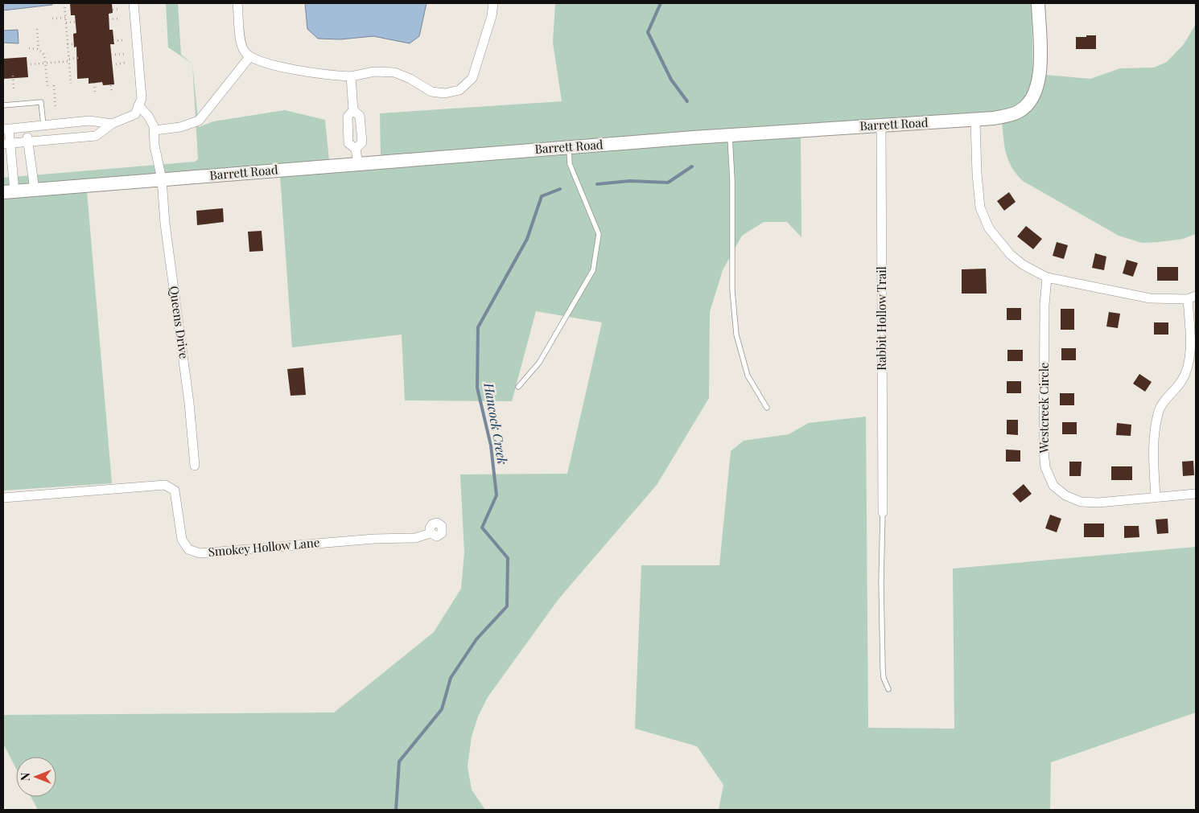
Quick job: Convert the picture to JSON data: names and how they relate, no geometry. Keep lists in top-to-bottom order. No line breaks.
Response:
{"streets":{"street":["Barrett Road","Rabbit Hollow Trail","Queens Drive","Westcreek Circle","Smokey Hollow Lane"]},"crossings":[["Barrett Road","Rabbit Hollow Trail"],["Barrett Road","Queens Drive"]],"water":["Hancock Creek"],"north":"left"}
